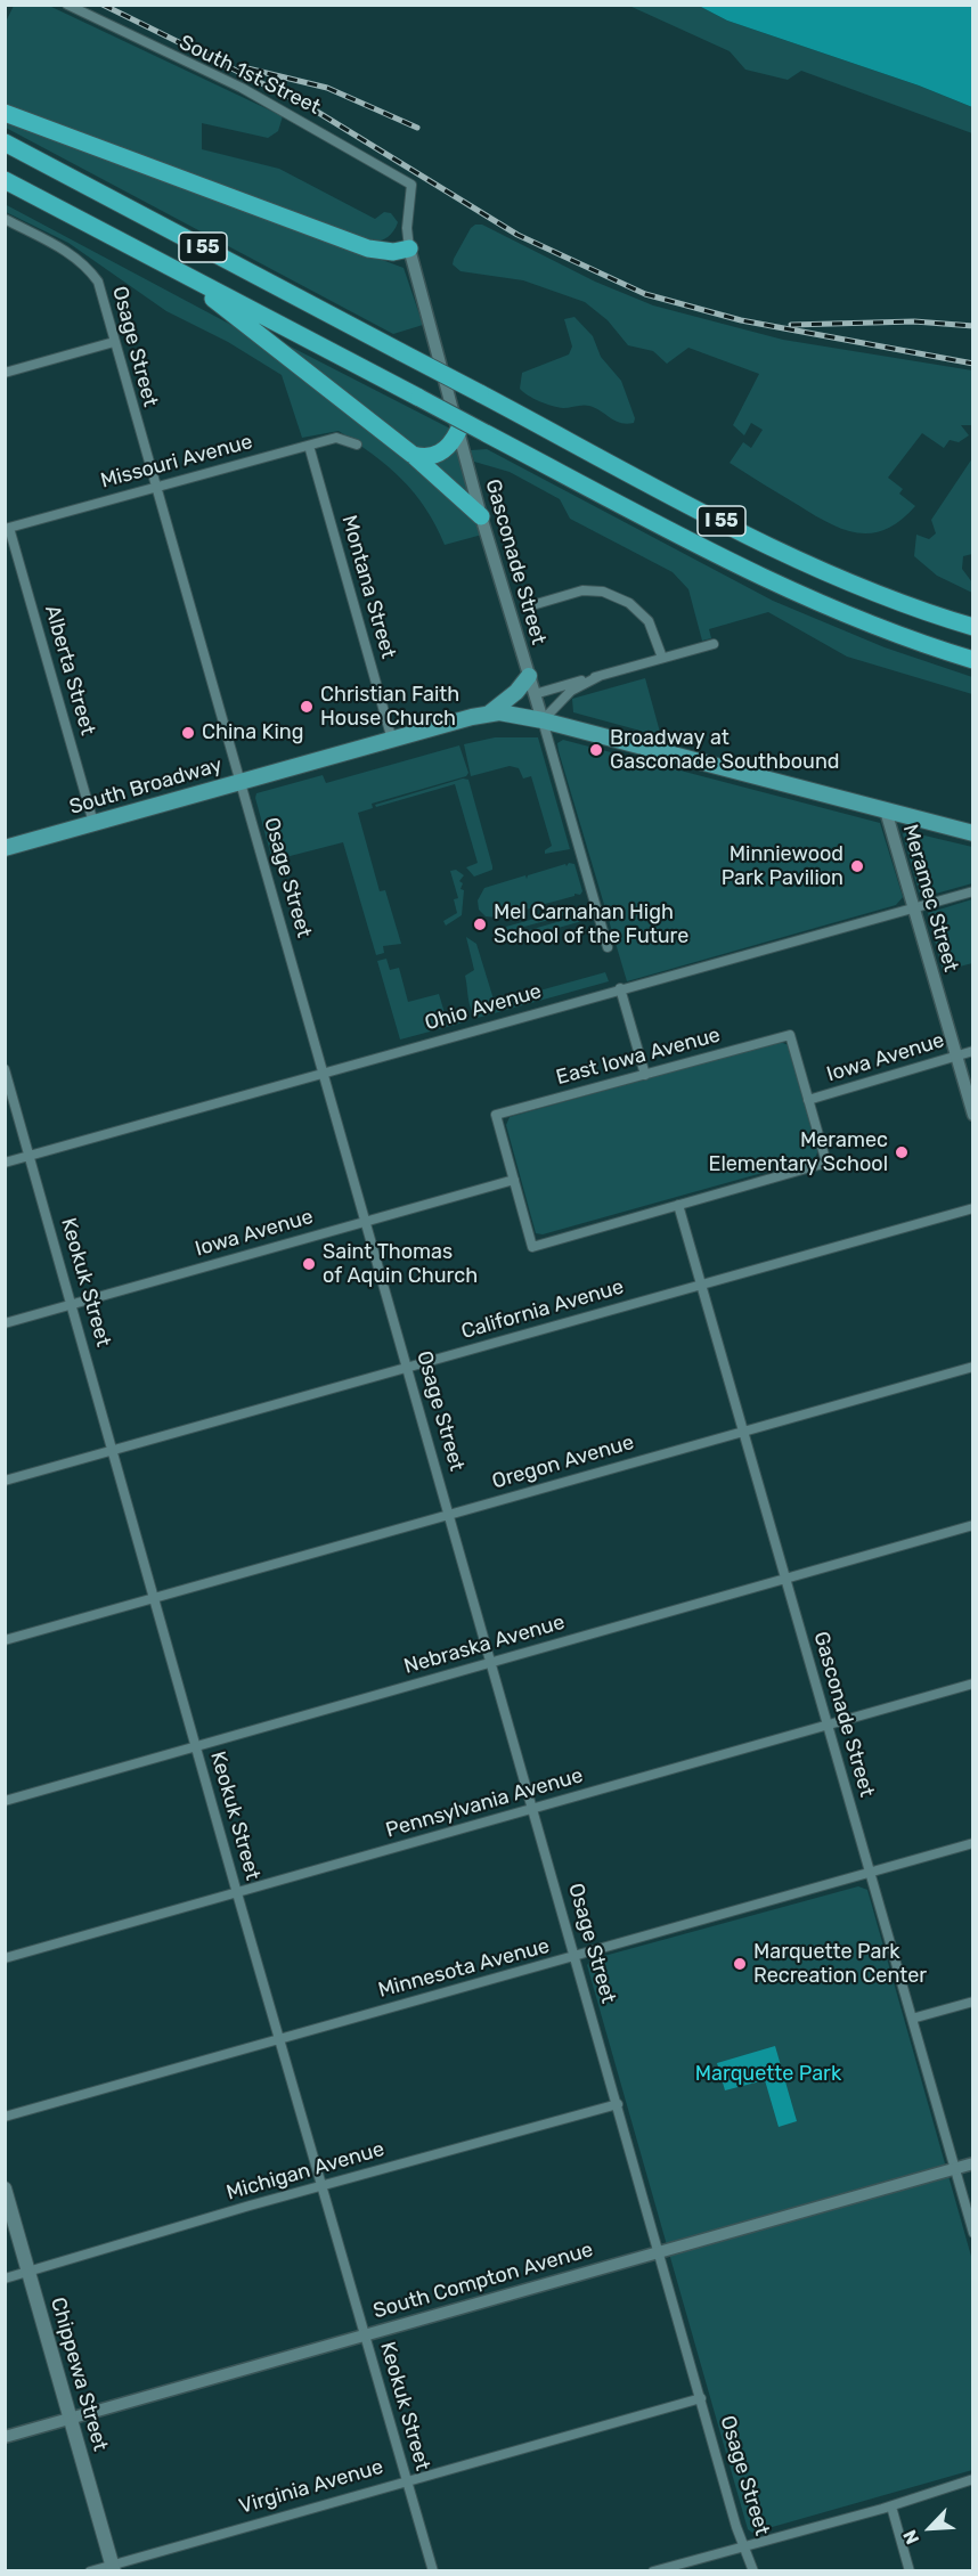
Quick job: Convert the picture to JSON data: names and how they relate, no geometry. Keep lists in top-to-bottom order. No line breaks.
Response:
{"streets":{"highway":["I 55"],"main road":["South Broadway","Chippewa Street"],"street":["South 1st Street","Osage Street","Missouri Avenue","Gasconade Street","Montana Street","Alberta Street","Meramec Street","Ohio Avenue","East Iowa Avenue","Iowa Avenue","Keokuk Street","California Avenue","Oregon Avenue","Nebraska Avenue","Pennsylvania Avenue","Minnesota Avenue","Michigan Avenue","South Compton Avenue","Virginia Avenue"]},"crossings":[["South 1st Street","Gasconade Street"],["Osage Street","Missouri Avenue"],["Osage Street","South Broadway"],["Osage Street","Ohio Avenue"],["Osage Street","Iowa Avenue"],["Osage Street","California Avenue"],["Osage Street","Oregon Avenue"],["Osage Street","Nebraska Avenue"],["Osage Street","Pennsylvania Avenue"],["Osage Street","Minnesota Avenue"],["Osage Street","Michigan Avenue"],["Osage Street","South Compton Avenue"],["Osage Street","Virginia Avenue"],["Missouri Avenue","Montana Street"],["Missouri Avenue","Alberta Street"],["Gasconade Street","South Broadway"],["Gasconade Street","California Avenue"],["Gasconade Street","Oregon Avenue"],["Gasconade Street","Nebraska Avenue"],["Gasconade Street","Pennsylvania Avenue"],["Gasconade Street","Minnesota Avenue"],["Gasconade Street","South Compton Avenue"],["Montana Street","South Broadway"],["Alberta Street","South Broadway"],["South Broadway","Meramec Street"],["Meramec Street","Ohio Avenue"],["Meramec Street","Iowa Avenue"],["Ohio Avenue","Keokuk Street"],["East Iowa Avenue","Iowa Avenue"],["Iowa Avenue","Keokuk Street"],["Keokuk Street","California Avenue"],["Keokuk Street","Oregon Avenue"],["Keokuk Street","Nebraska Avenue"],["Keokuk Street","Pennsylvania Avenue"],["Keokuk Street","Minnesota Avenue"],["Keokuk Street","Michigan Avenue"],["Keokuk Street","South Compton Avenue"],["Keokuk Street","Virginia Avenue"],["Michigan Avenue","Chippewa Street"],["South Compton Avenue","Chippewa Street"],["Chippewa Street","Virginia Avenue"]],"parks":["Marquette Park"],"places":["Christian Faith House Church","China King","Broadway at Gasconade Southbound","Minniewood Park Pavilion","Mel Carnahan High School of the Future","Meramec Elementary School","Saint Thomas of Aquin Church","Marquette Park Recreation Center"],"north":"bottom left"}
